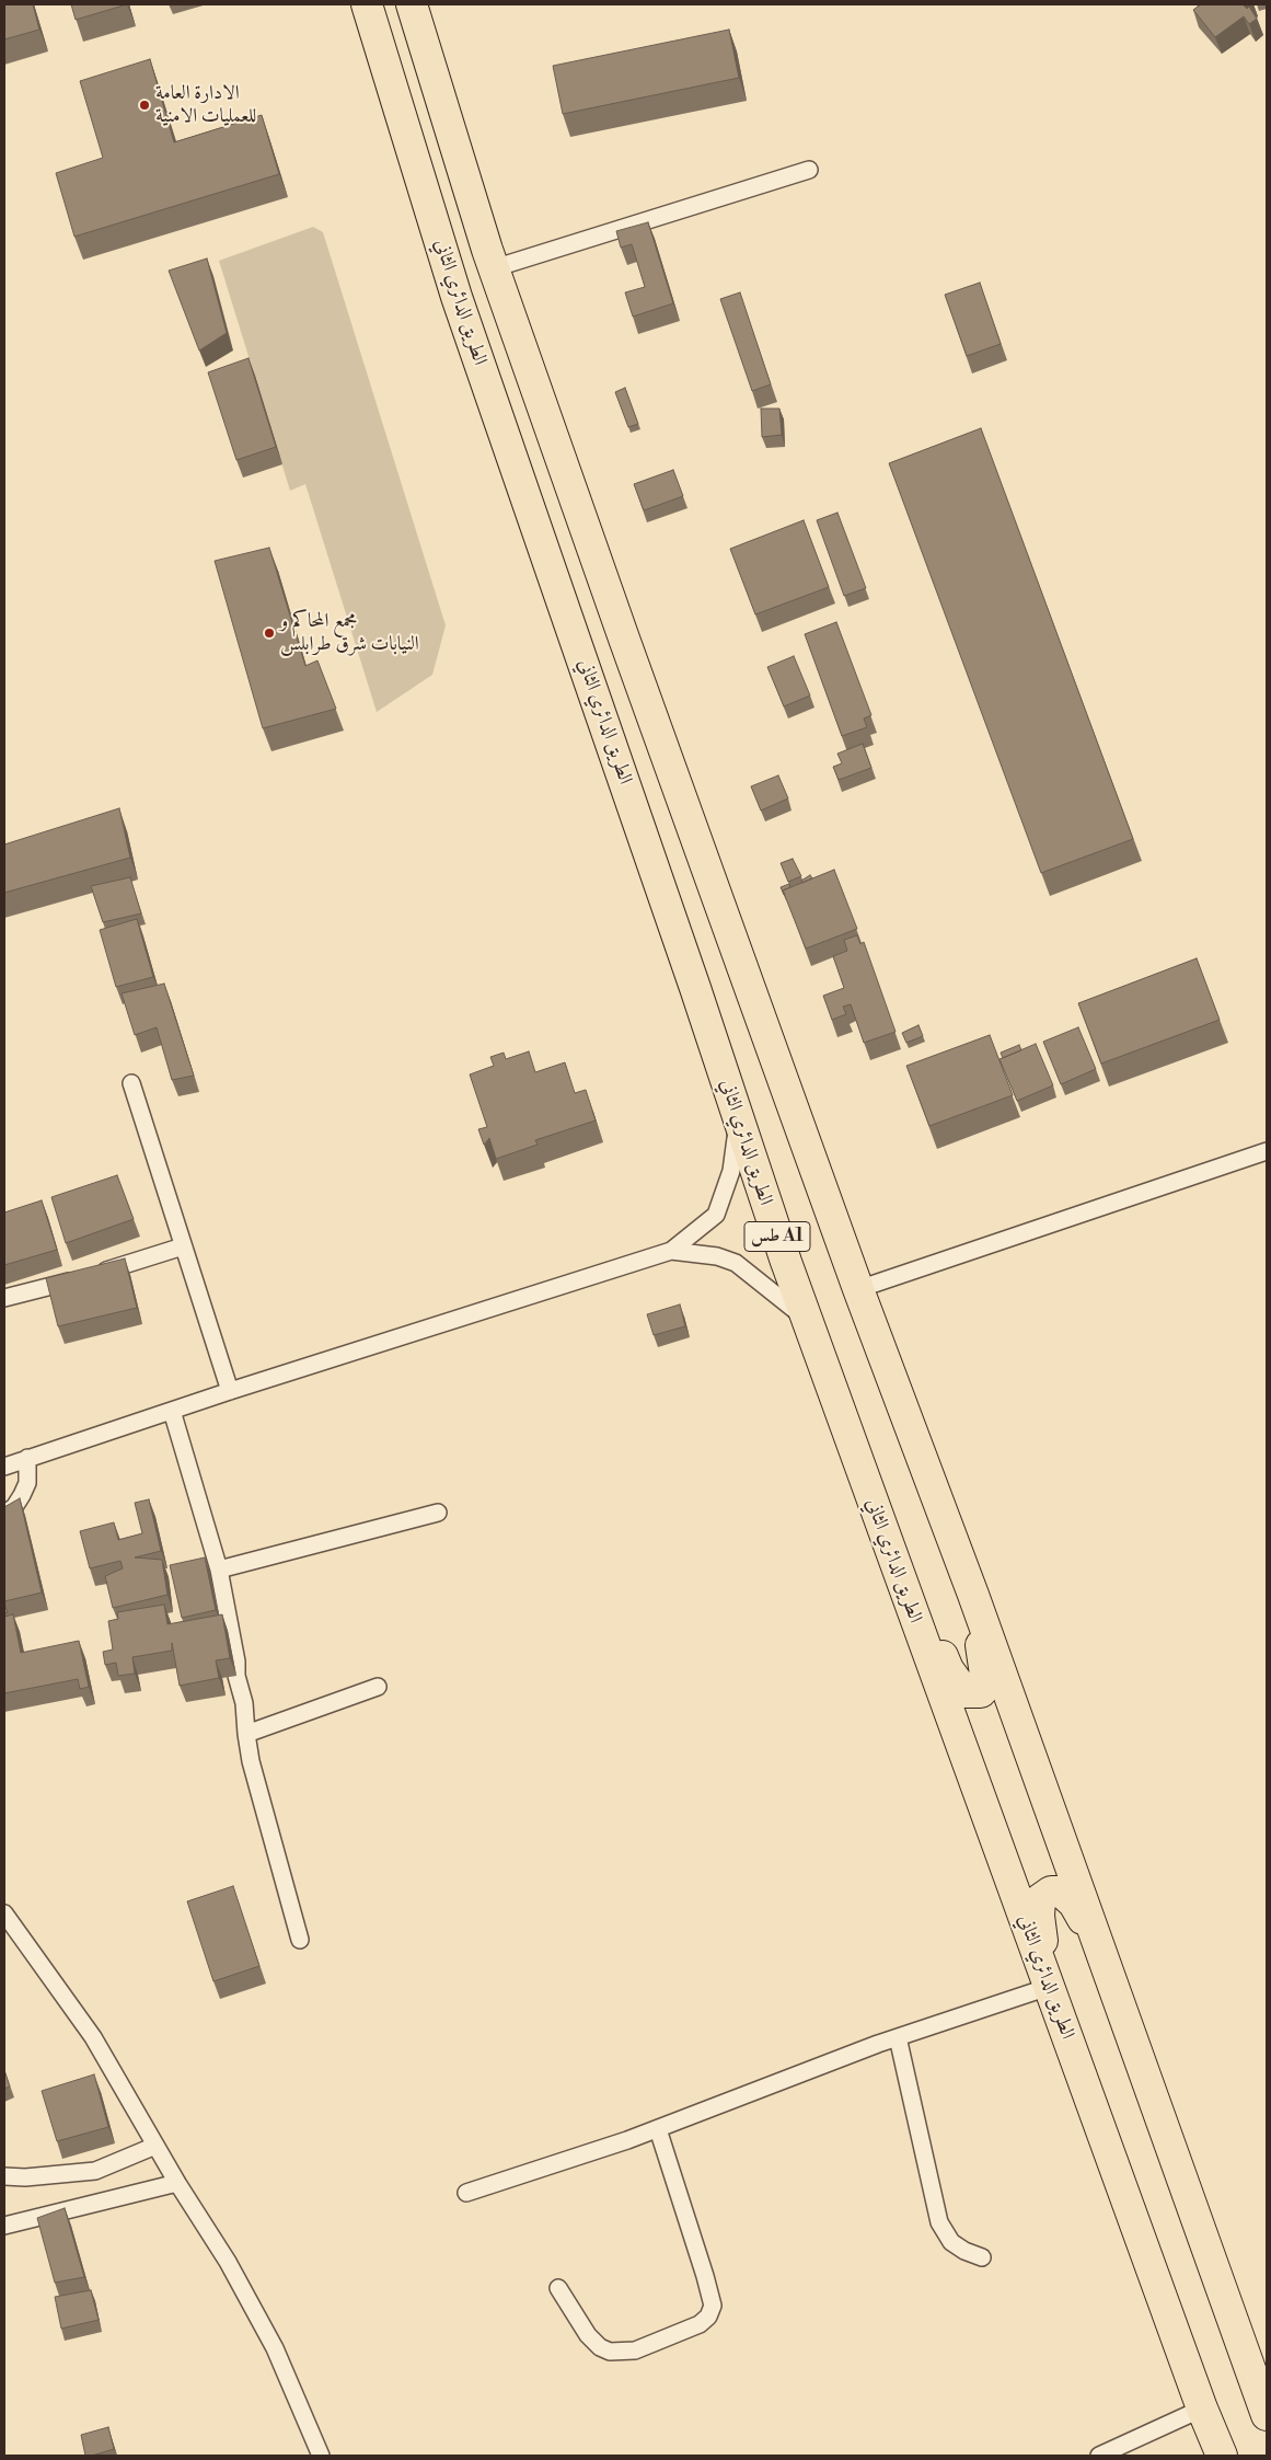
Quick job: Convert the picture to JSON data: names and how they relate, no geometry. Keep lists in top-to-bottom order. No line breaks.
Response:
{"streets":{"highway":["الطريق الدائري الثاني","طس A1"]},"places":["الادارة العامة للعمليات الامنية","مجمع المحاكم و النيابات شرق طرابلس"]}
